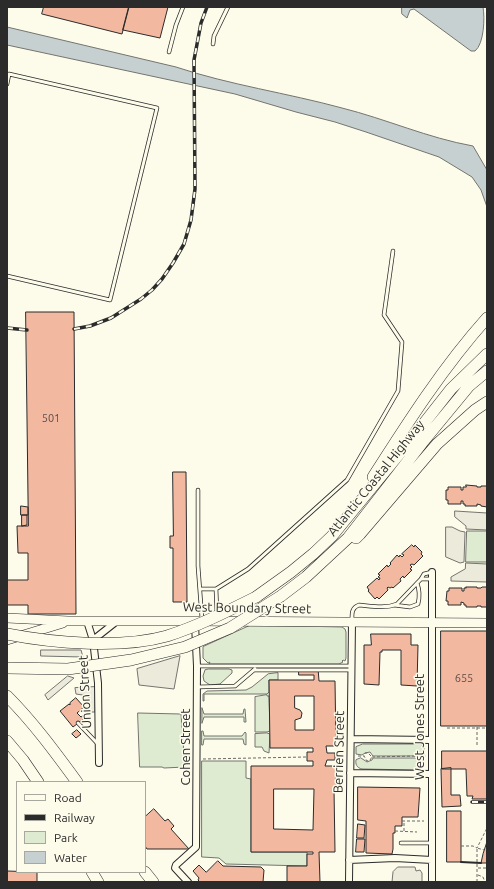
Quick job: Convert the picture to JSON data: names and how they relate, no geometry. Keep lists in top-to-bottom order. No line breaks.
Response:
{"streets":{"highway":["Atlantic Coastal Highway"],"main road":["West Boundary Street"],"street":["Union Street","West Jones Street","Cohen Street","Berrien Street"]},"crossings":[["West Boundary Street","Union Street"],["West Boundary Street","West Jones Street"],["West Boundary Street","Cohen Street"],["West Boundary Street","Berrien Street"]],"house_numbers":["501","655"],"legend":["Road","Railway","Park","Water"]}
